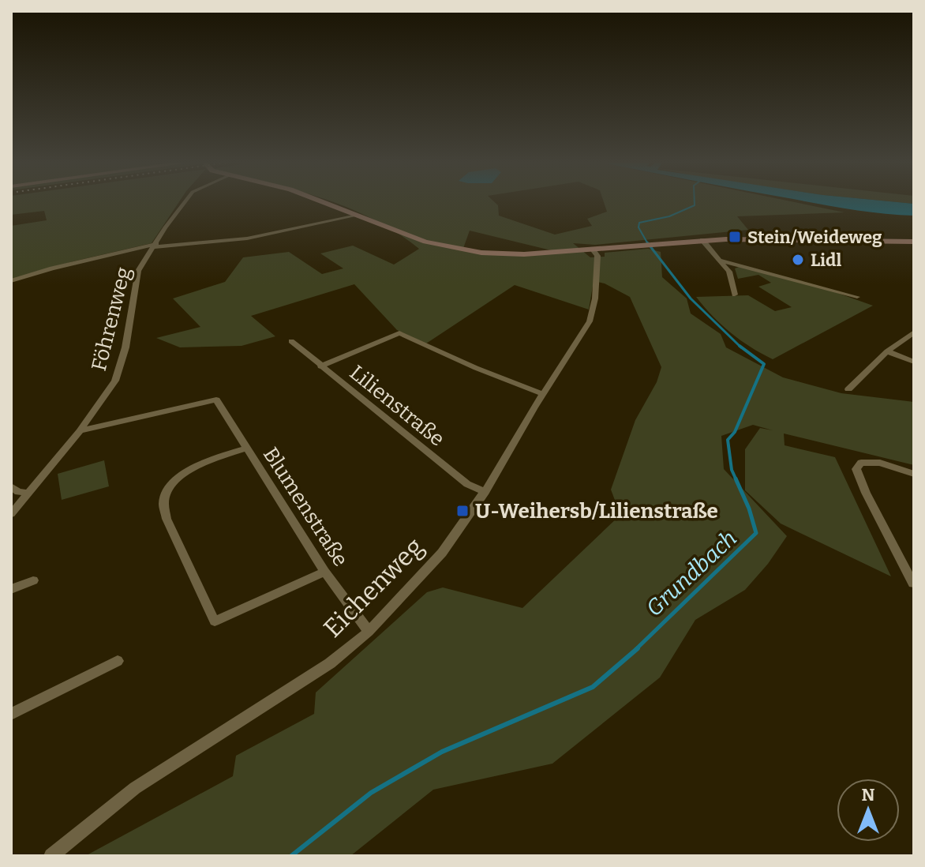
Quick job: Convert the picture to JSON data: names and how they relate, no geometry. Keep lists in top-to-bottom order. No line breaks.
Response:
{"streets":{"street":["Föhrenweg","Lilienstraße","Blumenstraße","Eichenweg"]},"crossings":[["Föhrenweg","Blumenstraße"],["Lilienstraße","Eichenweg"],["Blumenstraße","Eichenweg"]],"water":["Grundbach"],"places":{"transit":["Stein/Weideweg","U-Weihersb/Lilienstraße"],"other":["Lidl"]},"north":"top"}
